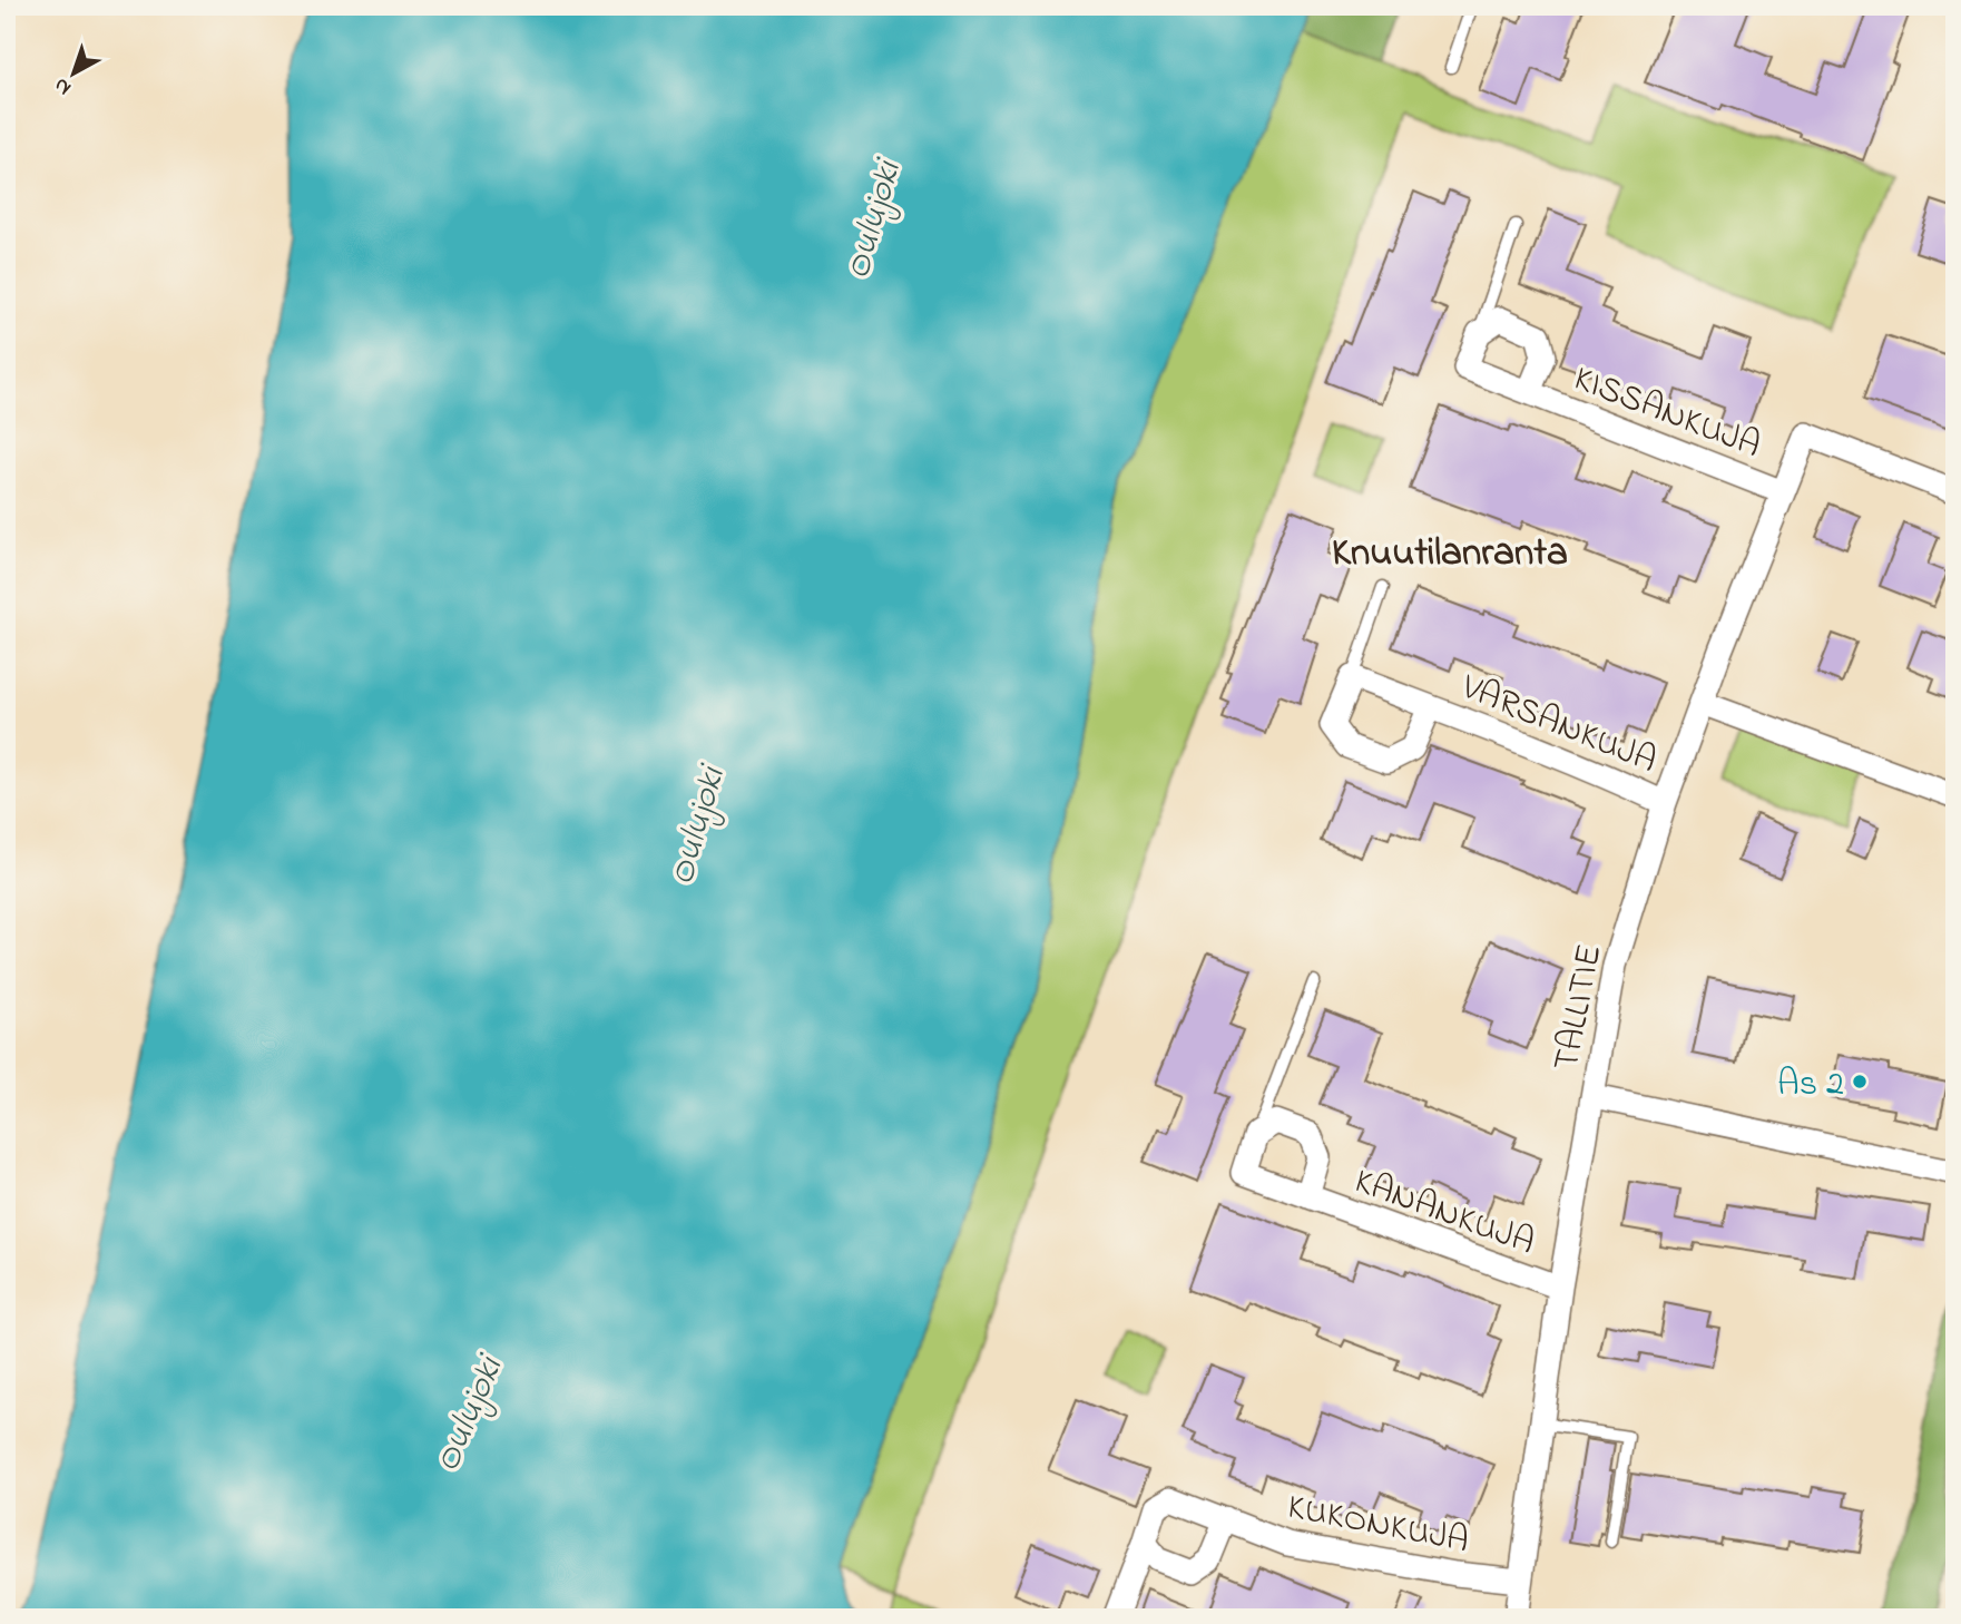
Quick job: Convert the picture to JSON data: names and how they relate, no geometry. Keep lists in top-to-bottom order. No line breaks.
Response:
{"streets":{"street":["KISSANKUJA","VARSANKUJA","TALLITIE","KANANKUJA","KUKONKUJA"]},"crossings":[["KISSANKUJA","TALLITIE"],["VARSANKUJA","TALLITIE"],["TALLITIE","KANANKUJA"],["TALLITIE","KUKONKUJA"]],"districts":["Knuutilanranta"],"water":["Oulujoki"],"places":["As 2"],"north":"bottom left"}
